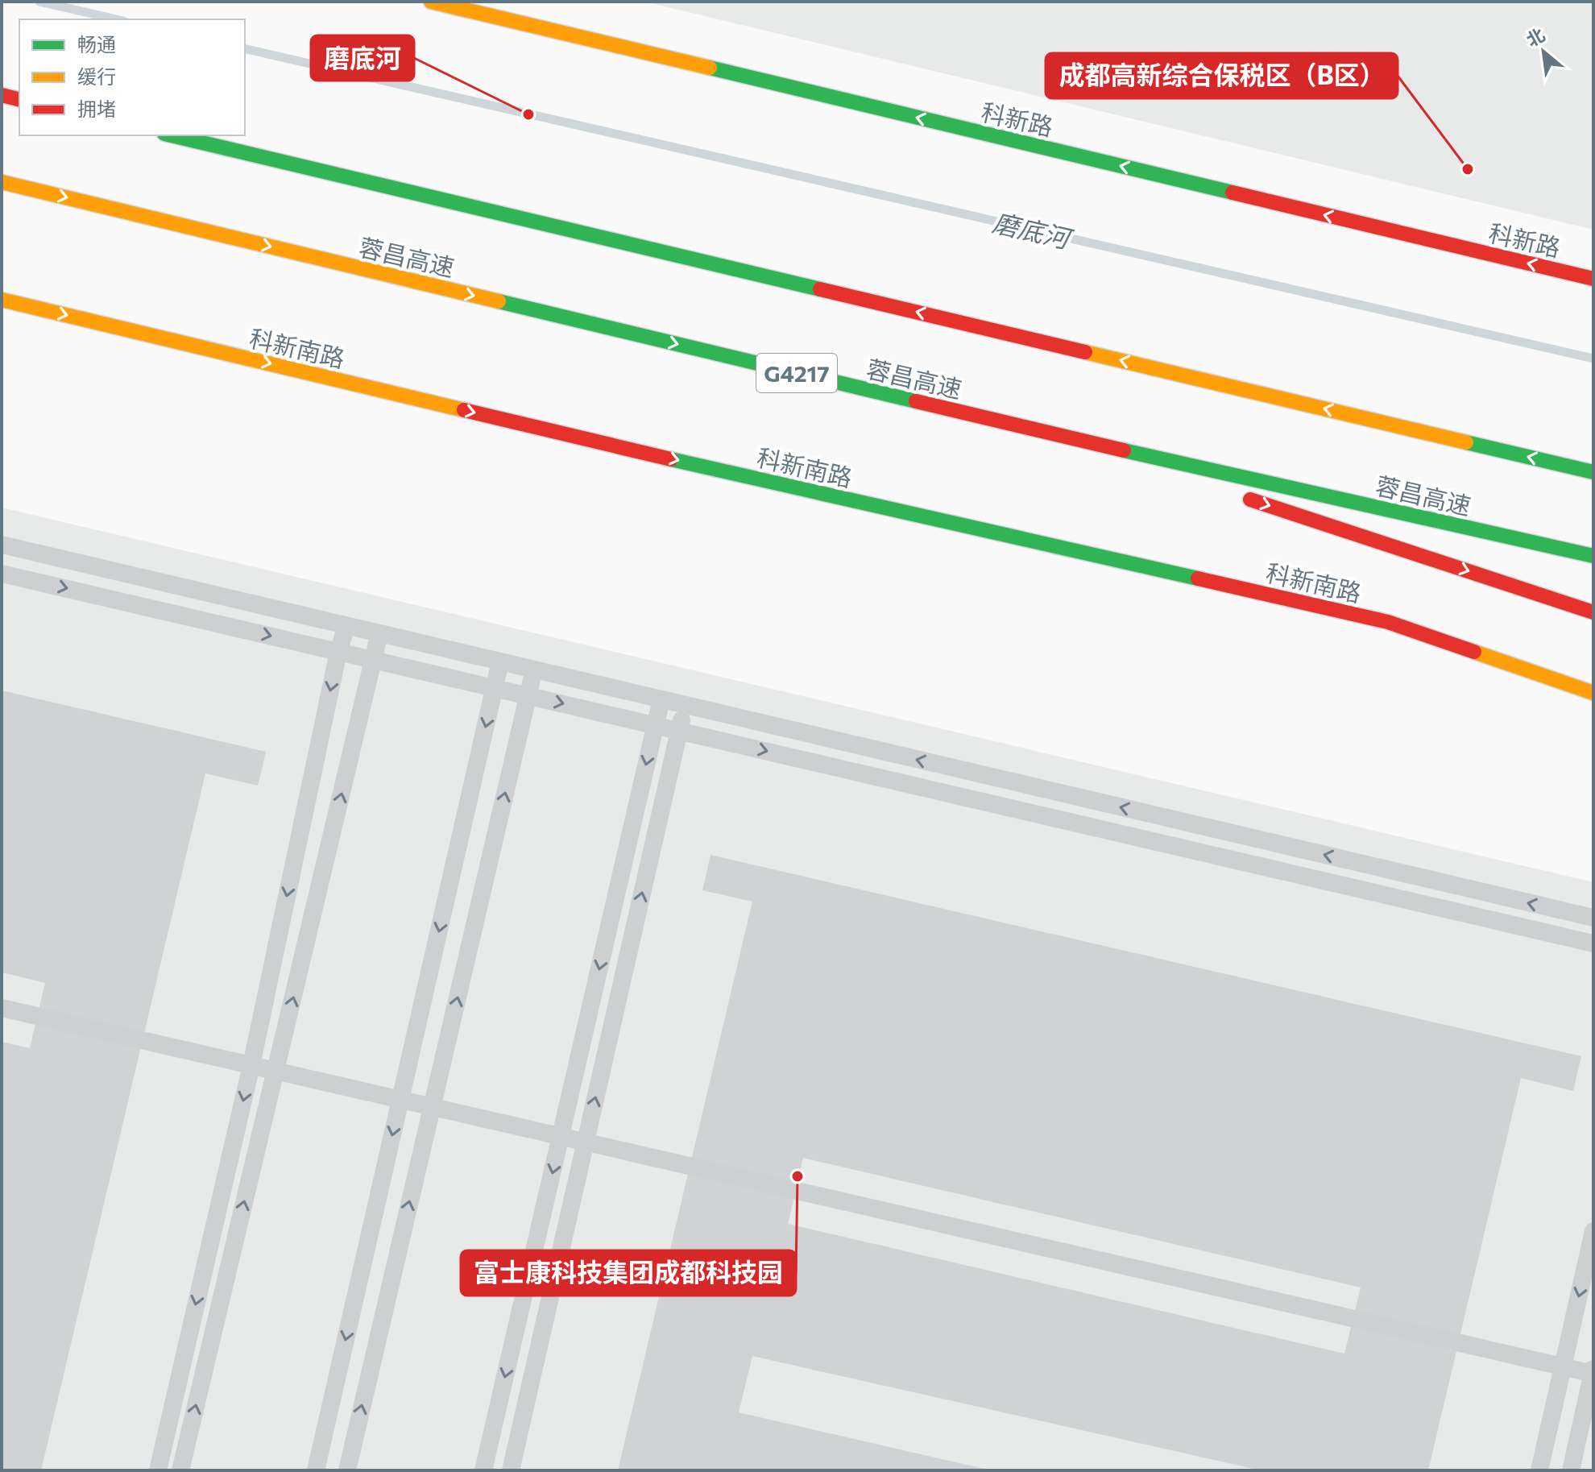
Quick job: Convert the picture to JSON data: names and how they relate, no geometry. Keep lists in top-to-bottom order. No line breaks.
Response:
{"streets":{"main road":["科新路","蓉昌高速","科新南路","G4217"]},"one_way":["科新路"],"water":["磨底河"],"places":["磨底河","成都高新综合保税区（B区）","富士康科技集团成都科技园"],"legend":["畅通","缓行","拥堵"],"north":"top left"}
